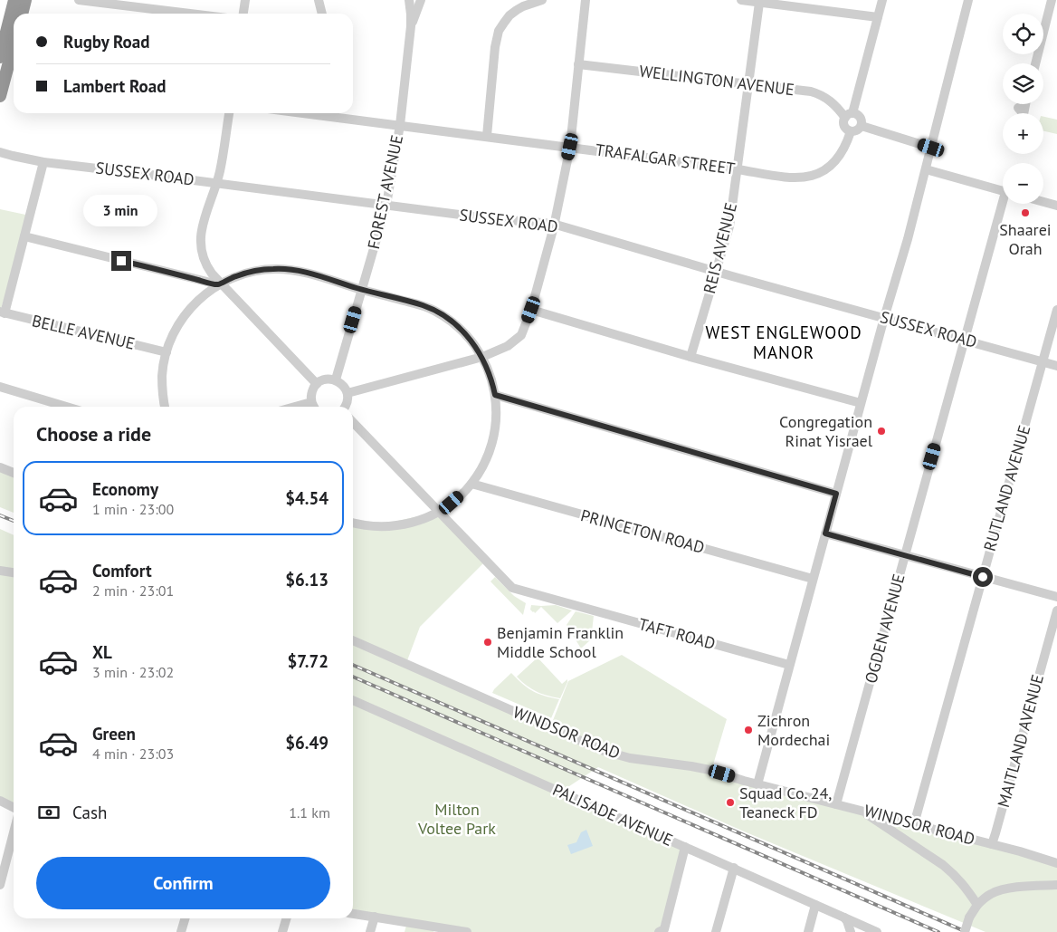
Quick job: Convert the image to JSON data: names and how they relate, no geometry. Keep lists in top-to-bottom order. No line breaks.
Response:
{"streets":{"street":["WELLINGTON AVENUE","TRAFALGAR STREET","SUSSEX ROAD","FOREST AVENUE","REIS AVENUE","BELLE AVENUE","RUTLAND AVENUE","PRINCETON ROAD","OGDEN AVENUE","TAFT ROAD","WINDSOR ROAD","MAITLAND AVENUE","PALISADE AVENUE"]},"crossings":[["WELLINGTON AVENUE","TRAFALGAR STREET"],["WELLINGTON AVENUE","REIS AVENUE"],["TRAFALGAR STREET","FOREST AVENUE"],["TRAFALGAR STREET","REIS AVENUE"],["SUSSEX ROAD","FOREST AVENUE"],["SUSSEX ROAD","REIS AVENUE"],["SUSSEX ROAD","RUTLAND AVENUE"],["SUSSEX ROAD","OGDEN AVENUE"],["RUTLAND AVENUE","WINDSOR ROAD"],["OGDEN AVENUE","WINDSOR ROAD"],["WINDSOR ROAD","MAITLAND AVENUE"]],"districts":["WEST ENGLEWOOD MANOR"],"parks":["Milton Voltee Park"],"places":["Shaarei Orah","Congregation Rinat Yisrael","Benjamin Franklin Middle School","Zichron Mordechai","Squad Co. 24, Teaneck FD"],"page":{"map_buttons":["+","−"],"banner":["Rugby Road","Lambert Road"],"bubble":"3 min","heading":"Choose a ride","list":[{"name":"Economy","note":"1 min · 23:00","value":"$4.54"},{"name":"Comfort","note":"2 min · 23:01","value":"$6.13"},{"name":"XL","note":"3 min · 23:02","value":"$7.72"},{"name":"Green","note":"4 min · 23:03","value":"$6.49"}],"pay":["Cash","1.1 km"],"buttons":"Confirm"}}
